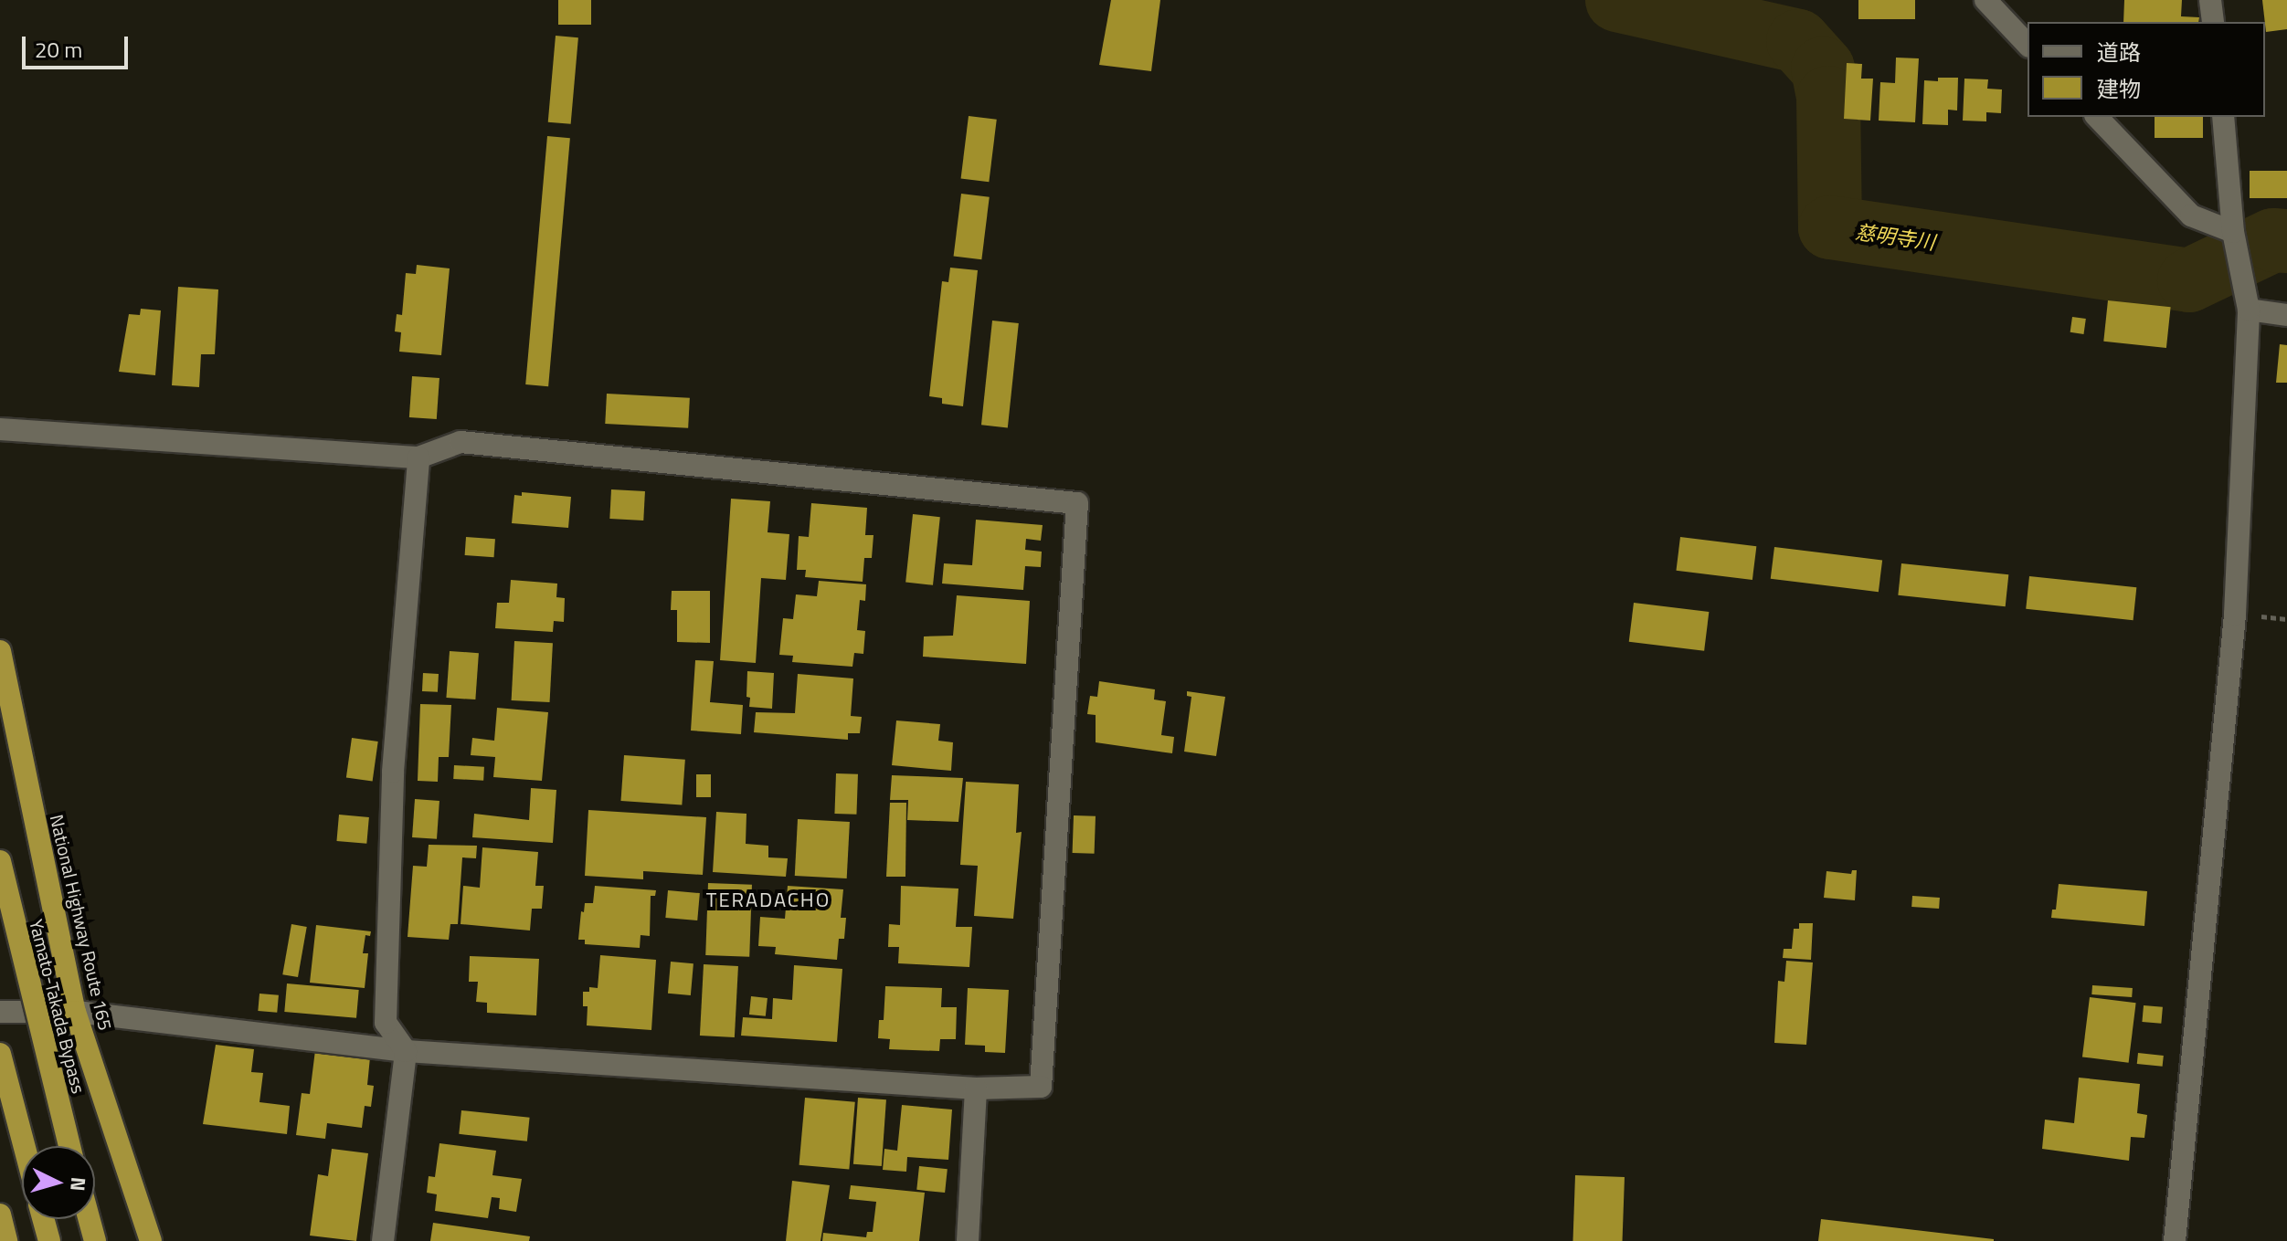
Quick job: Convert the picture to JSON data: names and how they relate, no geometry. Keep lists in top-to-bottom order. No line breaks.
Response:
{"streets":{"highway":["National Highway Route 165","Yamato-Takada Bypass"]},"districts":["TERADACHO"],"water":["慈明寺川"],"legend":["道路","建物"],"scale_bar":"20 m","north":"right"}
